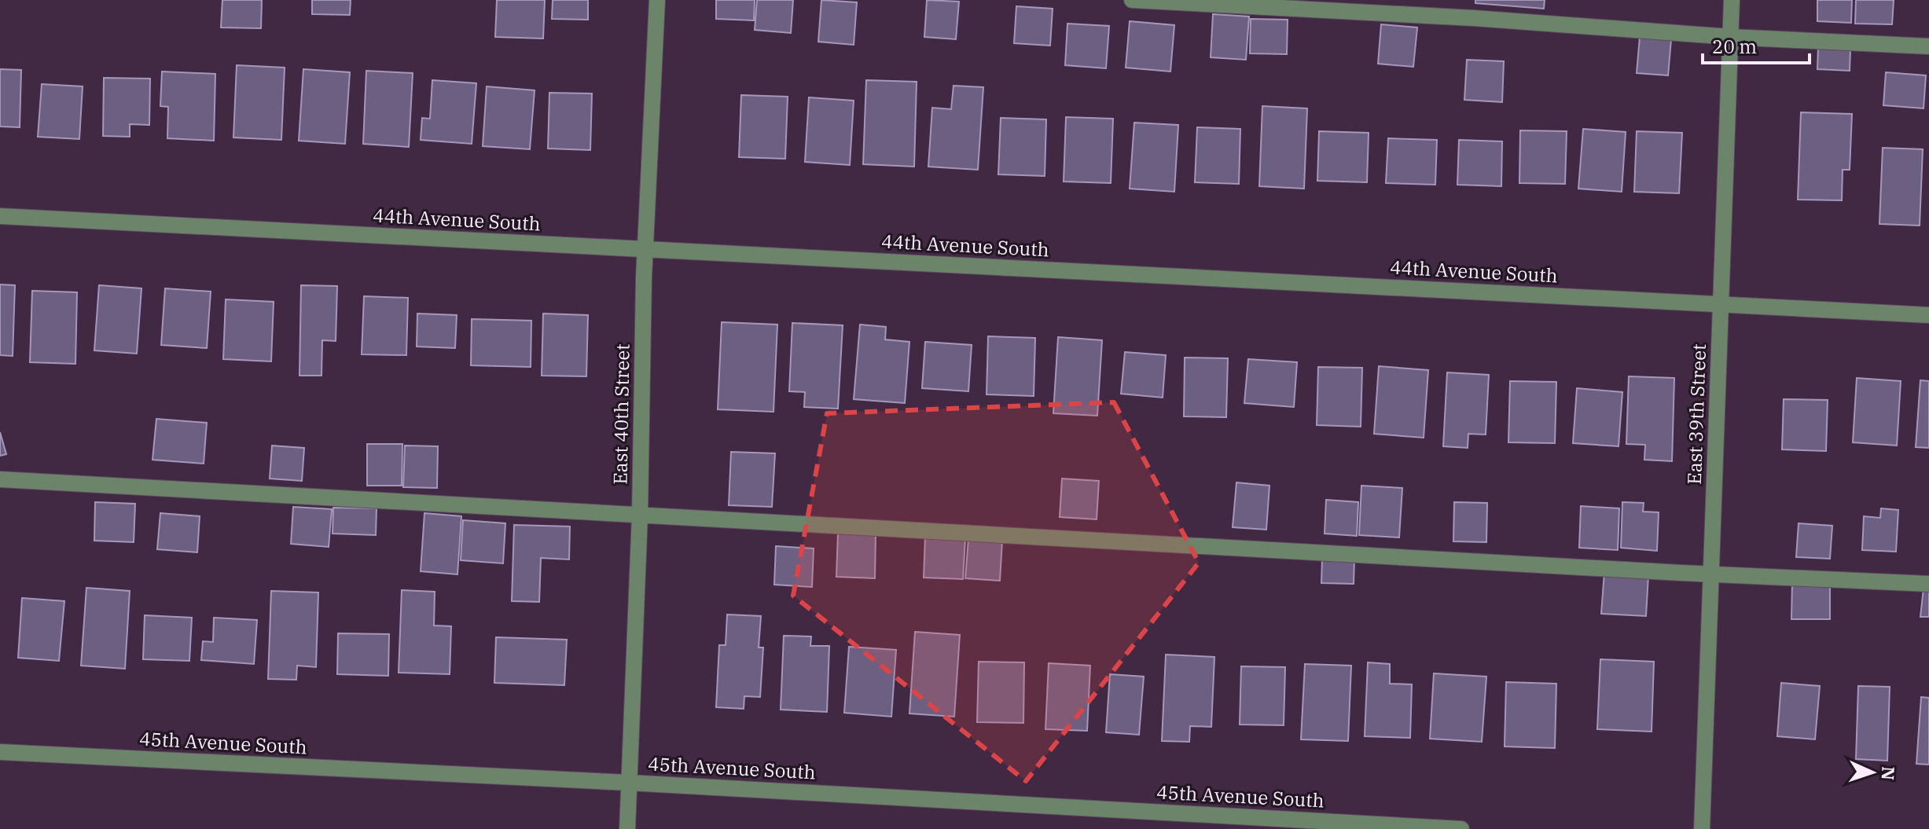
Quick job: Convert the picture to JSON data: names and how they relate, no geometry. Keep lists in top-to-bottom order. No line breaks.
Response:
{"streets":{"street":["44th Avenue South","East 40th Street","East 39th Street","45th Avenue South"]},"crossings":[["44th Avenue South","East 40th Street"],["44th Avenue South","East 39th Street"],["East 40th Street","45th Avenue South"]],"scale_bar":"20 m","north":"right"}
